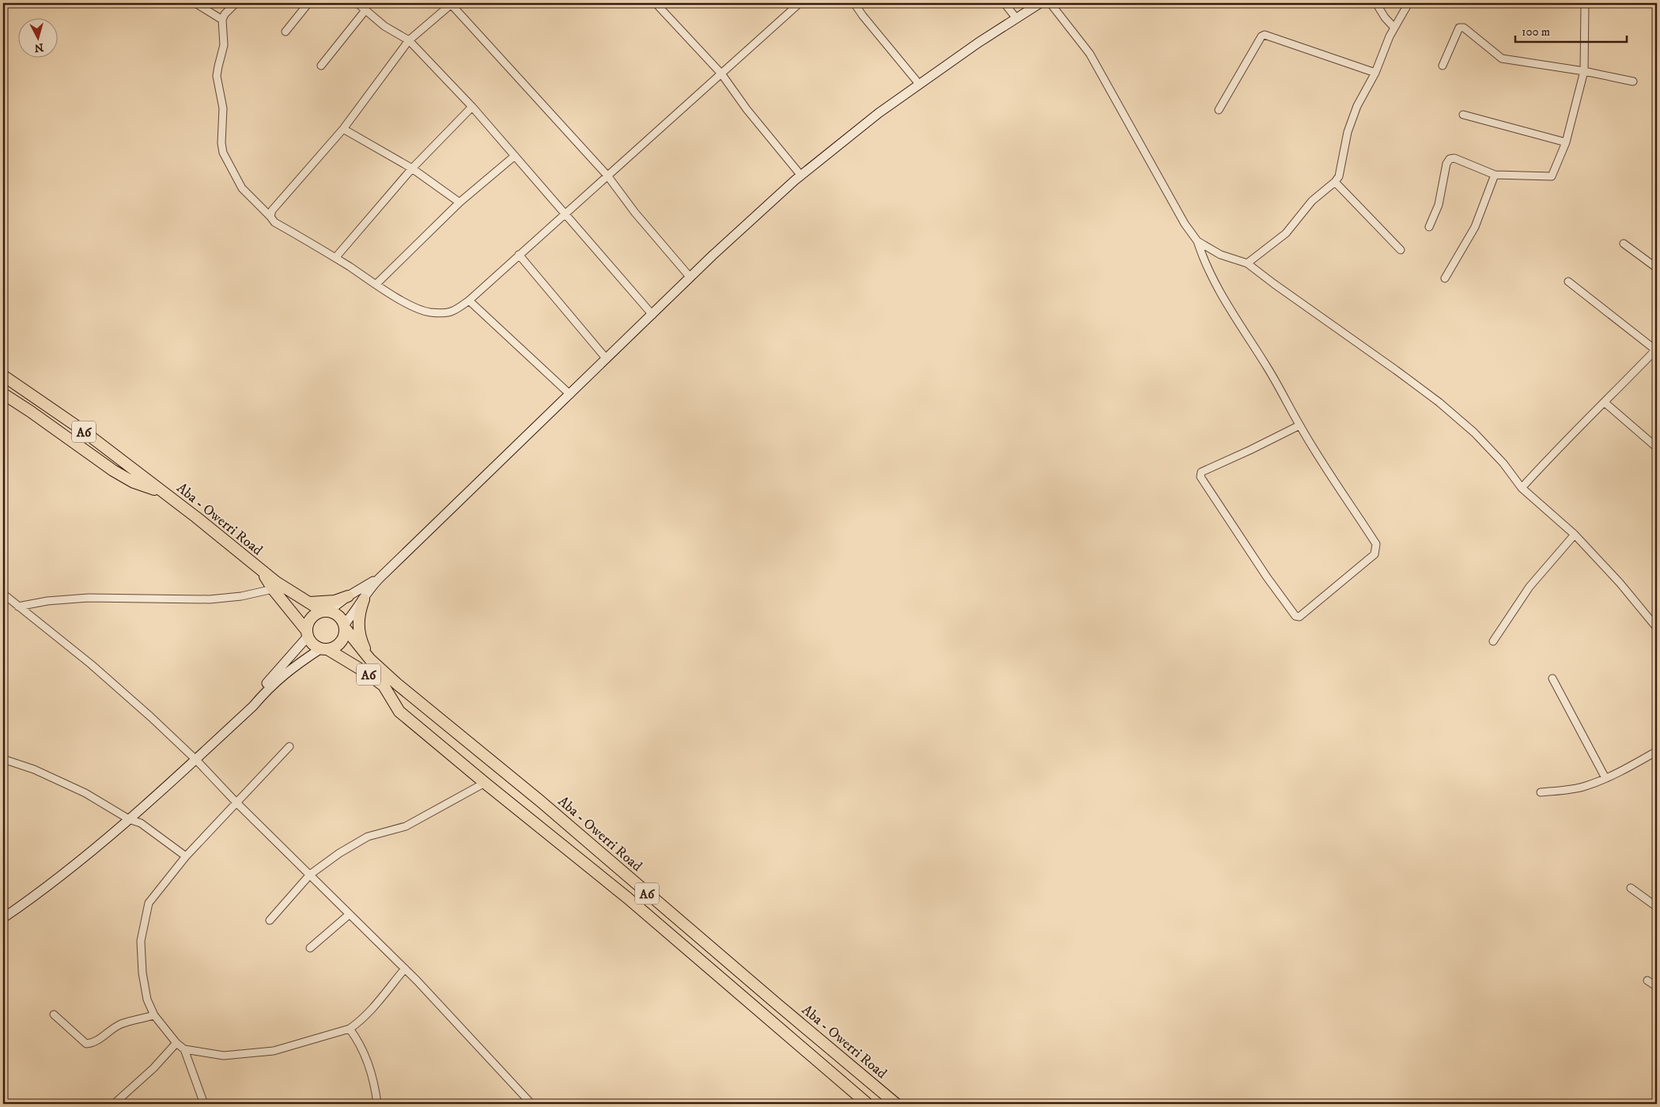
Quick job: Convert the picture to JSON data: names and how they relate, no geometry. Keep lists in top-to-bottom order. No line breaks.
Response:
{"streets":{"highway":["A6","Aba - Owerri Road"]},"scale_bar":"100 m","north":"bottom"}
